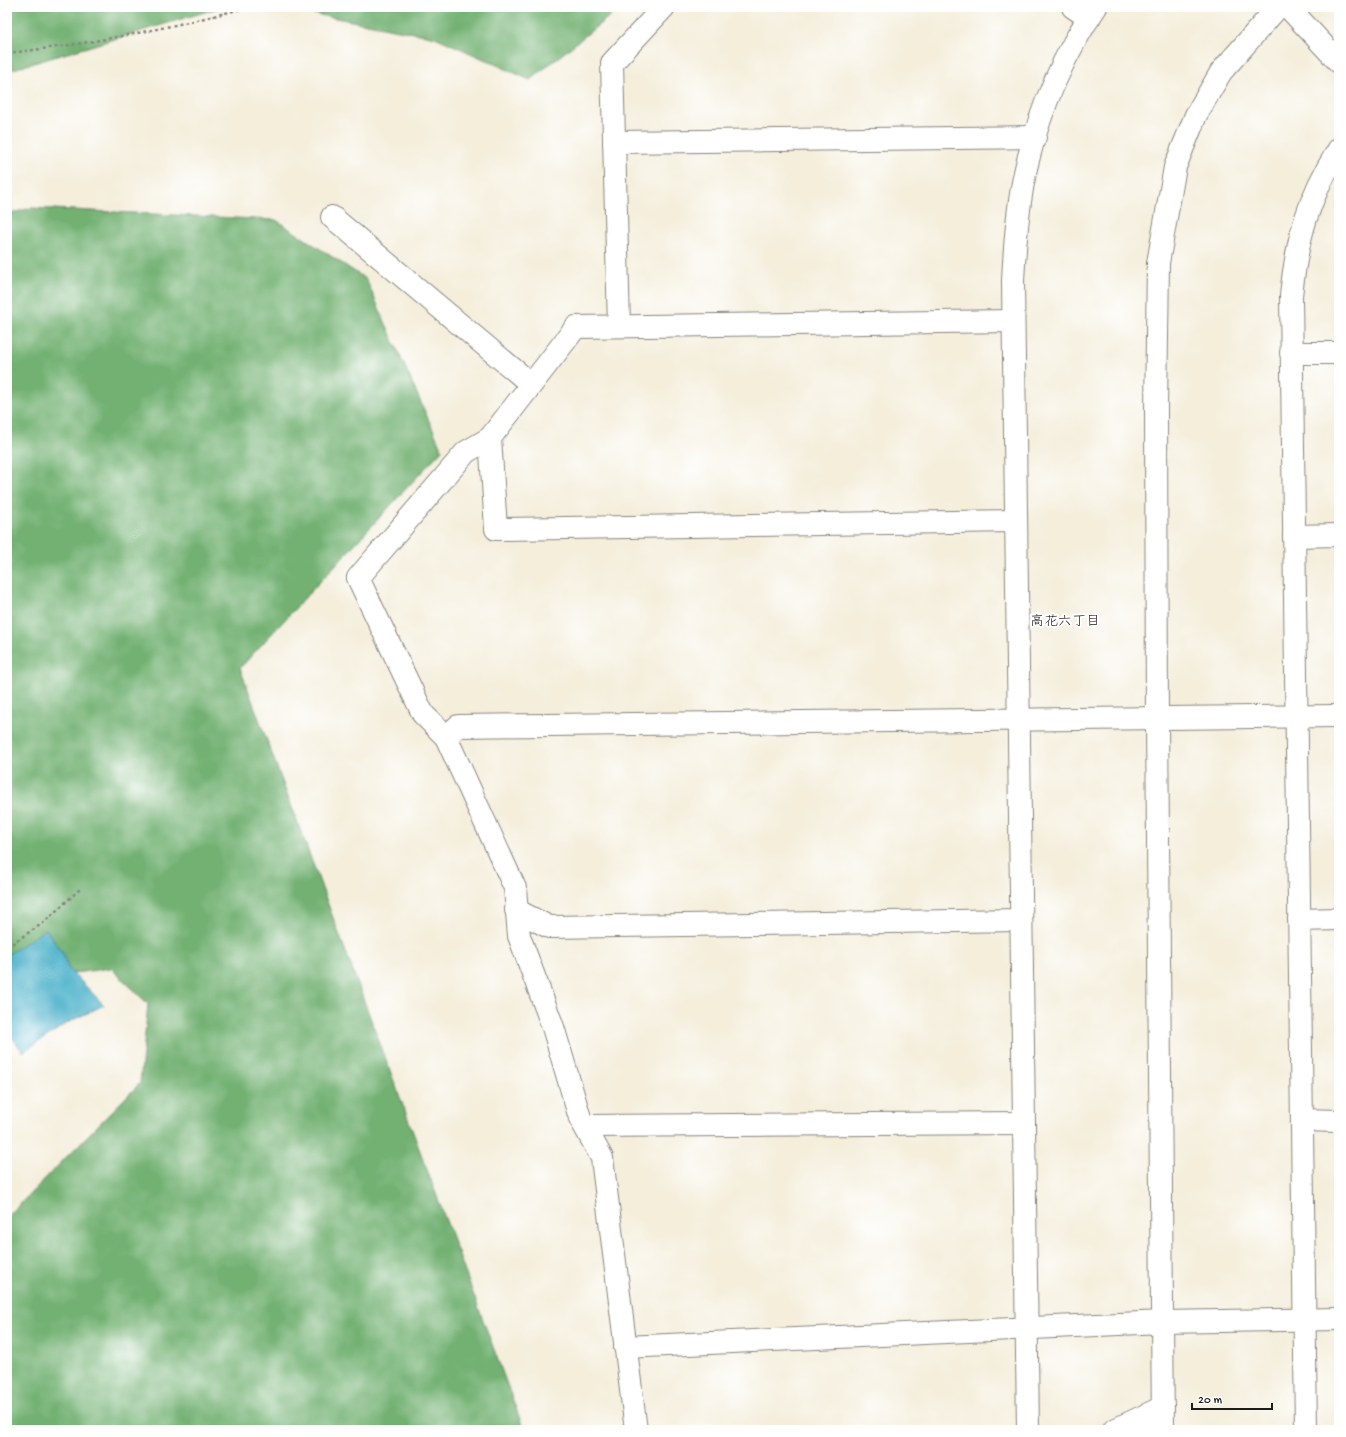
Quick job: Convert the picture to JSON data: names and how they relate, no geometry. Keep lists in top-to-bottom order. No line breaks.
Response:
{"districts":["高花六丁目"],"scale_bar":"20 m"}
